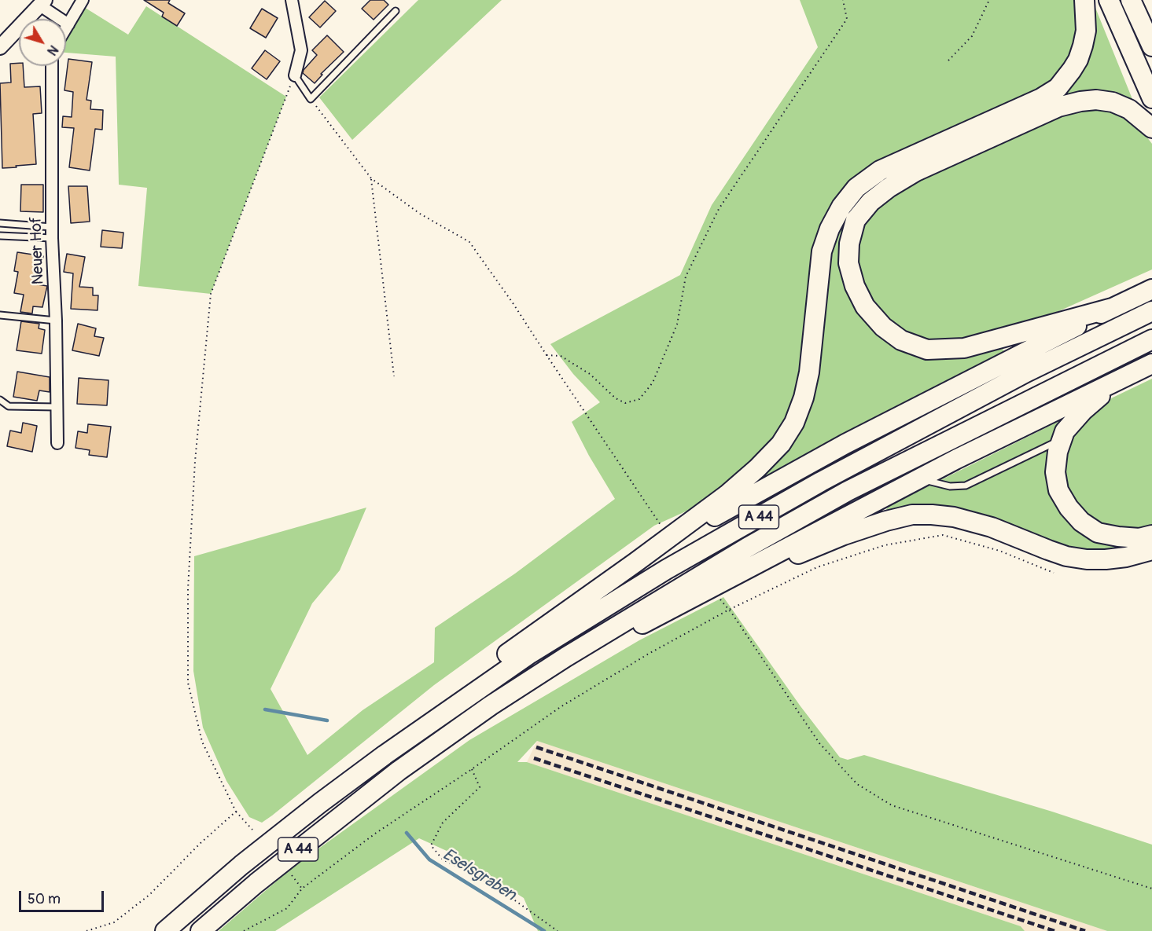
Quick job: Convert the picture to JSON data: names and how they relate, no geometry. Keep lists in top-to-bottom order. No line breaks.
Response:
{"streets":{"highway":["A 44"],"street":["Neuer Hof"]},"water":["Eselsgraben"],"scale_bar":"50 m","north":"bottom right"}
